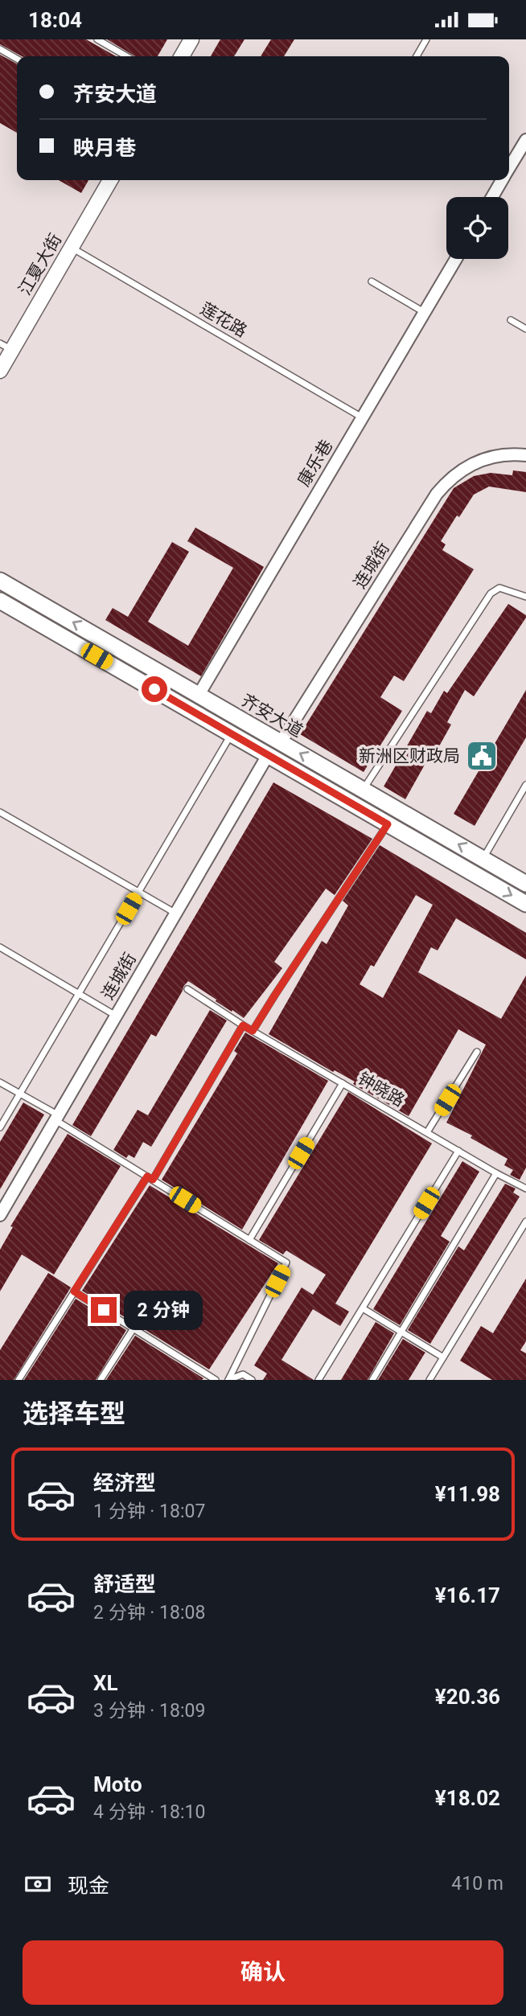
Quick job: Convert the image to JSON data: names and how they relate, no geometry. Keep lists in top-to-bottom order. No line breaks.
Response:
{"streets":{"main road":["齐安大道"],"street":["江夏大街","康乐巷","连城街"],"lane":["莲花路","钟晓路"]},"crossings":[["江夏大街","莲花路"],["莲花路","康乐巷"],["康乐巷","齐安大道"],["连城街","齐安大道"]],"places":{"public building":["新洲区财政局"]},"page":{"status":"18:04","banner":["齐安大道","映月巷"],"bubble":"2 分钟","heading":"选择车型","list":[{"name":"经济型","note":"1 分钟 · 18:07","value":"¥11.98"},{"name":"舒适型","note":"2 分钟 · 18:08","value":"¥16.17"},{"name":"XL","note":"3 分钟 · 18:09","value":"¥20.36"},{"name":"Moto","note":"4 分钟 · 18:10","value":"¥18.02"}],"pay":["现金","410 m"],"buttons":"确认"}}
